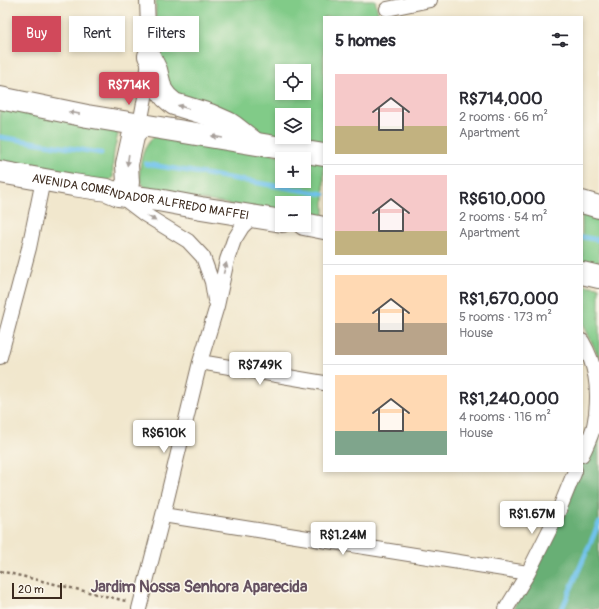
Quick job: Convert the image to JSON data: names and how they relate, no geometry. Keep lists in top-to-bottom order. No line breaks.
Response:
{"streets":{"main road":["AVENIDA COMENDADOR ALFREDO MAFFEI"]},"districts":["Jardim Nossa Senhora Aparecida"],"scale_bar":"20 m","page":{"chip":["Buy","Rent","Filters"],"heading":"5 homes","map_buttons":["+","−"],"list":[{"name":"R$714,000","note":"2 rooms · 66 m² · Apartment"},{"name":"R$610,000","note":"2 rooms · 54 m² · Apartment"},{"name":"R$1,670,000","note":"5 rooms · 173 m² · House"},{"name":"R$1,240,000","note":"4 rooms · 116 m² · House"}],"price":["R$714K","R$749K","R$610K","R$1.67M","R$1.24M"],"scale":"20 m"}}
